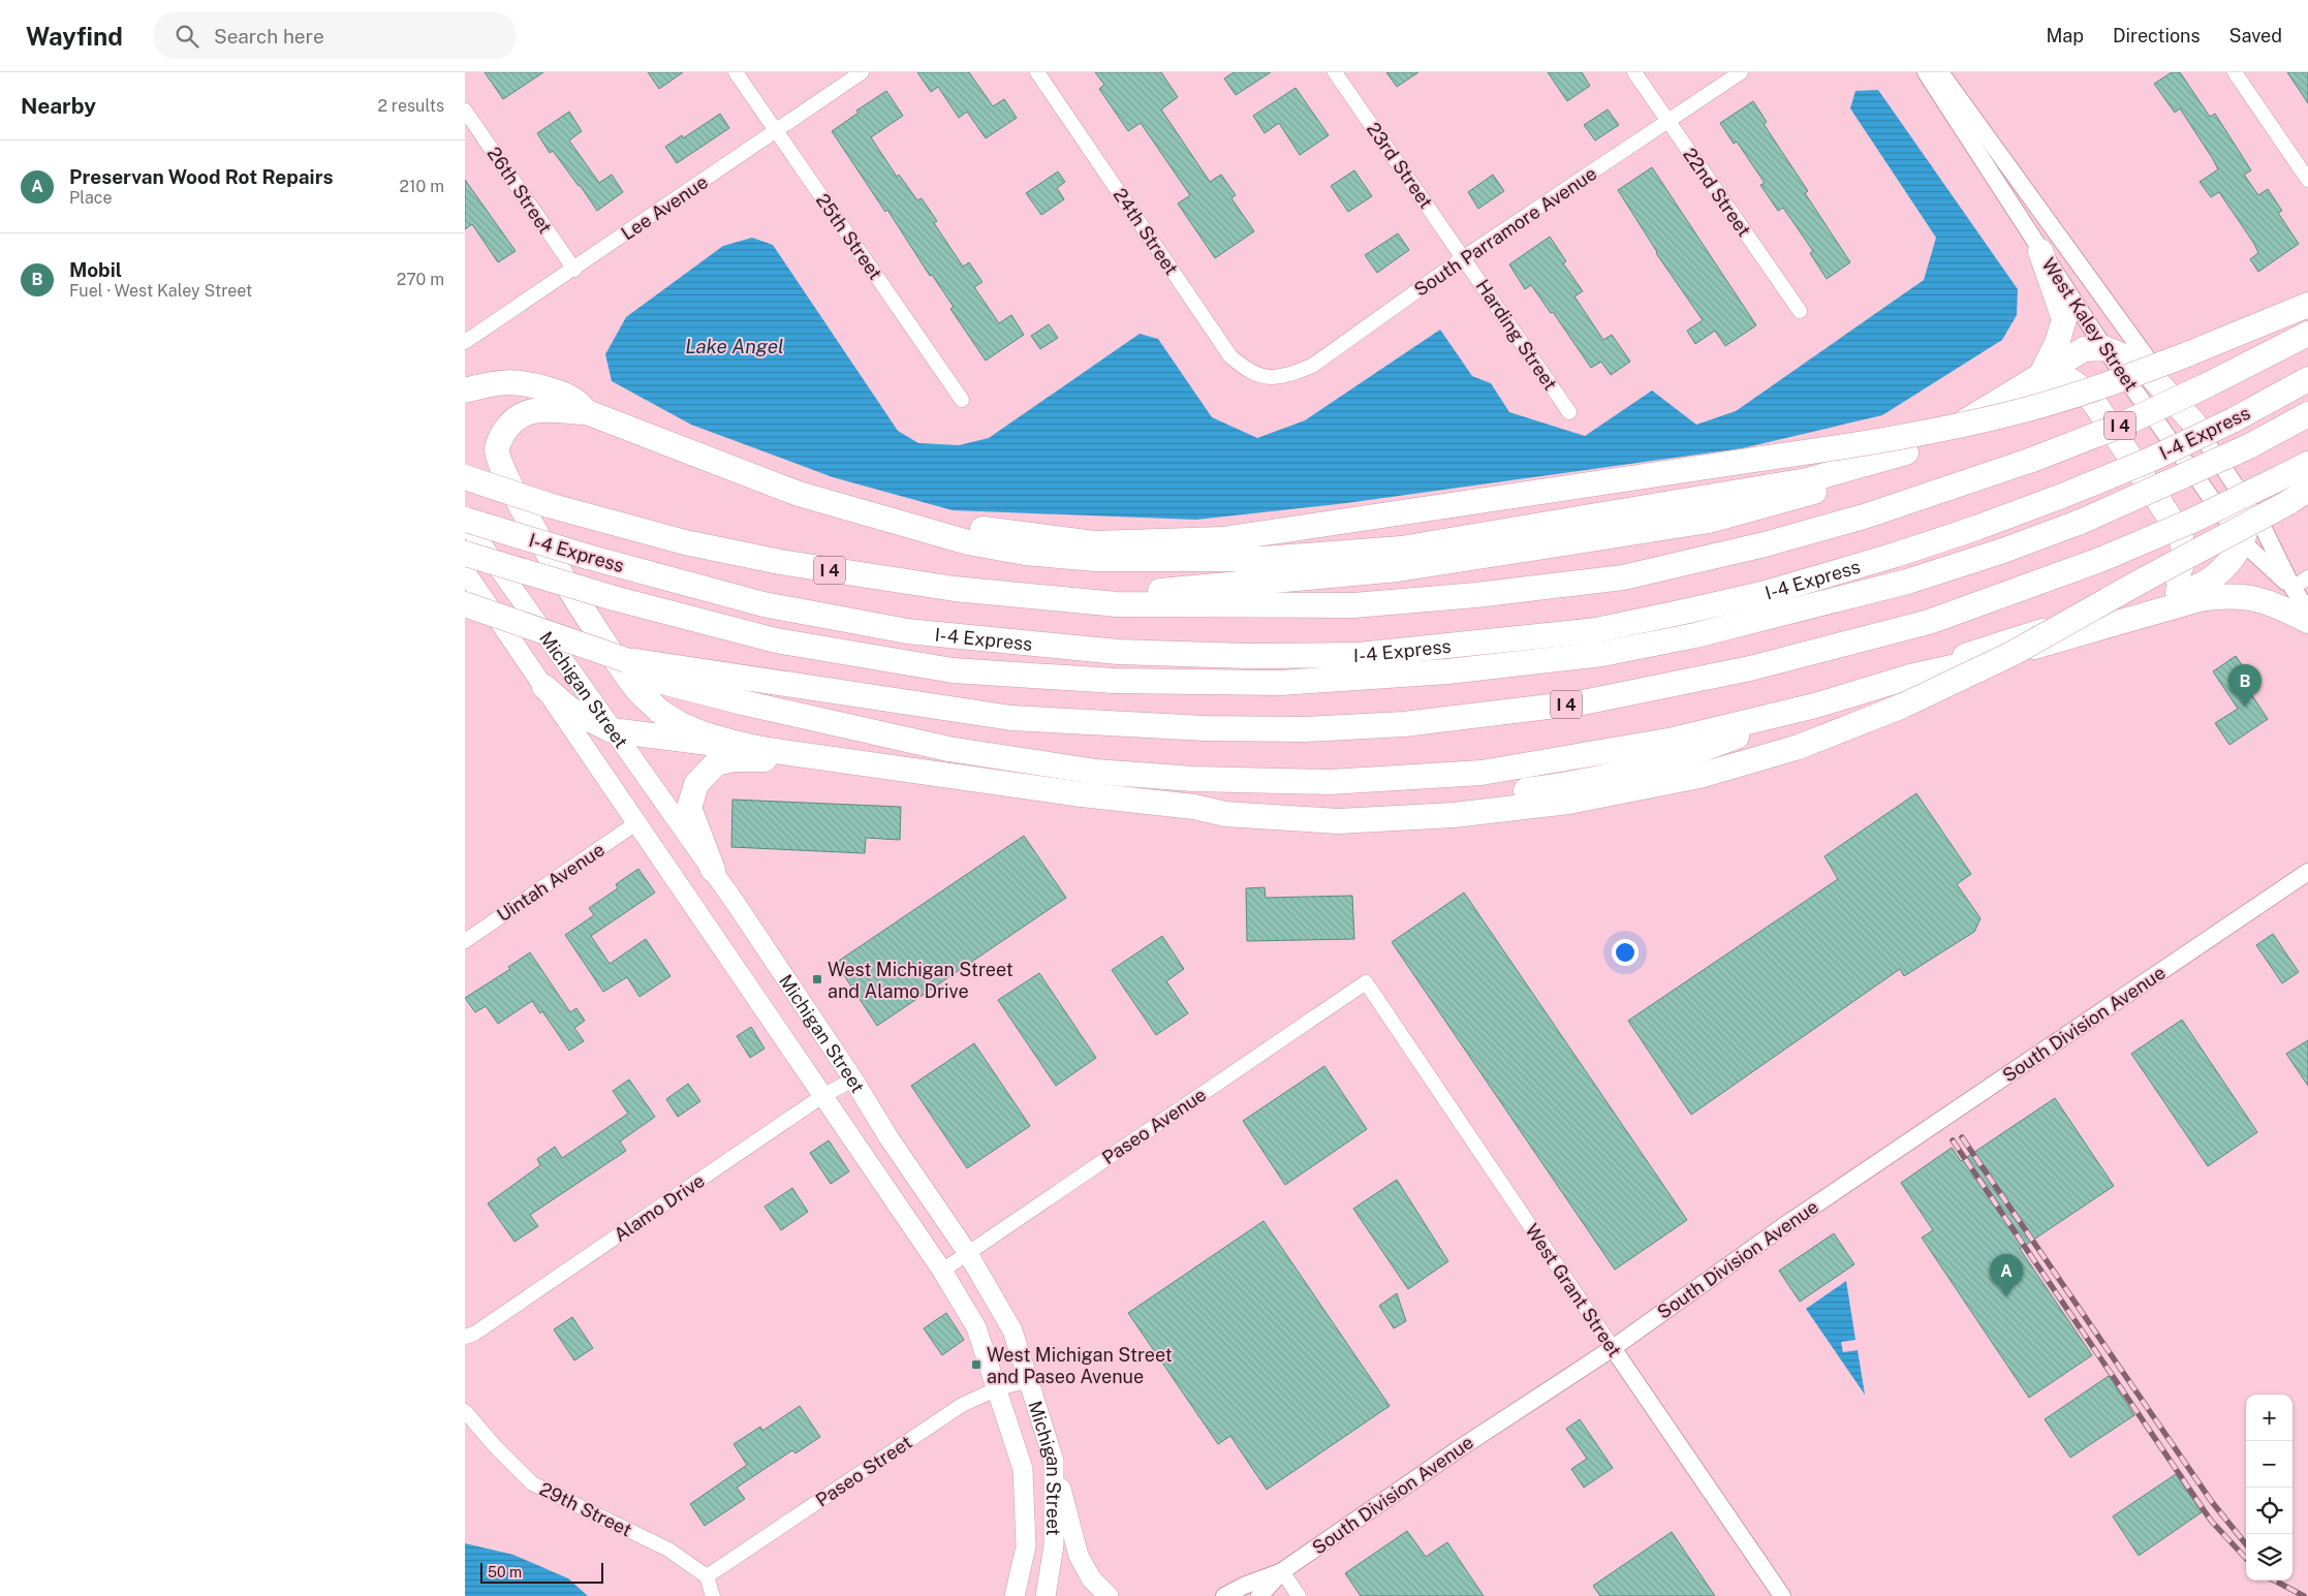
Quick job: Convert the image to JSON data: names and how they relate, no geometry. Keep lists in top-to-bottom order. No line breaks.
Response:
{"streets":{"highway":["I 4","I-4 Express"],"main road":["Michigan Street"],"street":["23rd Street","26th Street","22nd Street","Lee Avenue","24th Street","South Parramore Avenue","25th Street","West Kaley Street","Harding Street","Uintah Avenue","South Division Avenue","Paseo Avenue","Alamo Drive","West Grant Street","Paseo Street","29th Street"]},"crossings":[["23rd Street","South Parramore Avenue"],["23rd Street","Harding Street"],["26th Street","Lee Avenue"],["22nd Street","South Parramore Avenue"],["Lee Avenue","25th Street"],["24th Street","South Parramore Avenue"],["South Parramore Avenue","Harding Street"],["I-4 Express","Michigan Street"],["Michigan Street","Uintah Avenue"],["Michigan Street","Paseo Avenue"],["Michigan Street","Alamo Drive"],["Michigan Street","Paseo Street"],["South Division Avenue","West Grant Street"],["Paseo Avenue","West Grant Street"],["Paseo Street","29th Street"]],"water":["Lake Angel"],"places":{"transit":["West Michigan Street and Alamo Drive","West Michigan Street and Paseo Avenue"]},"scale_bar":"50 m","page":{"header":"Wayfind","search":"Search here","nav":["Map","Directions","Saved"],"heading":["Nearby","2 results"],"list":[{"mark":"A","name":"Preservan Wood Rot Repairs","note":"Place","value":"210 m"},{"mark":"B","name":"Mobil","note":"Fuel · West Kaley Street","value":"270 m"}],"pins":["B","A"],"map_buttons":["+","−"],"scale":"50 m"}}
